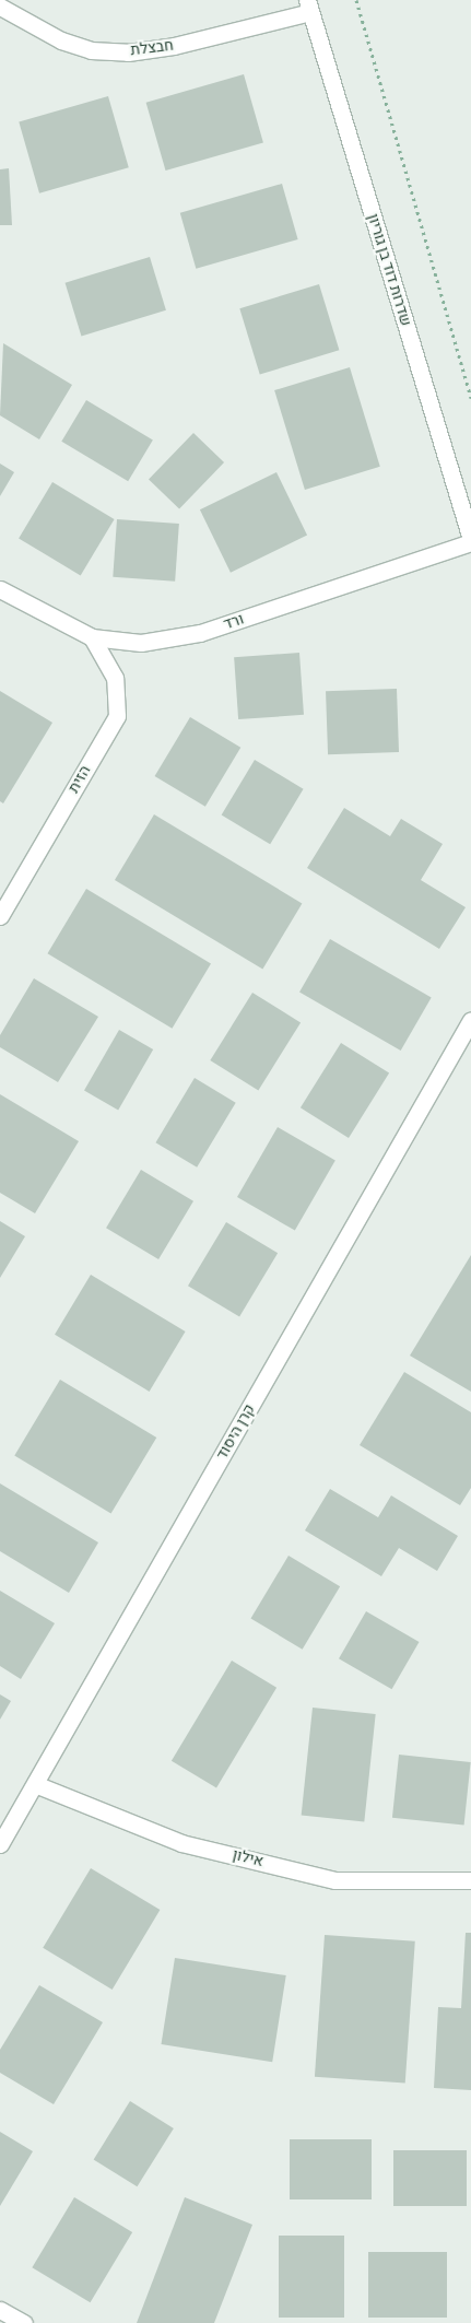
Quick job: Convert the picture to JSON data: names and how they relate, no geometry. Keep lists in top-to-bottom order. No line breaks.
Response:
{"streets":{"street":["חבצלת","שדרות דוד בן גוריון","ורד","הזית","קרן היסוד","אילון"]},"crossings":[["חבצלת","שדרות דוד בן גוריון"],["שדרות דוד בן גוריון","ורד"],["ורד","הזית"],["קרן היסוד","אילון"]]}
